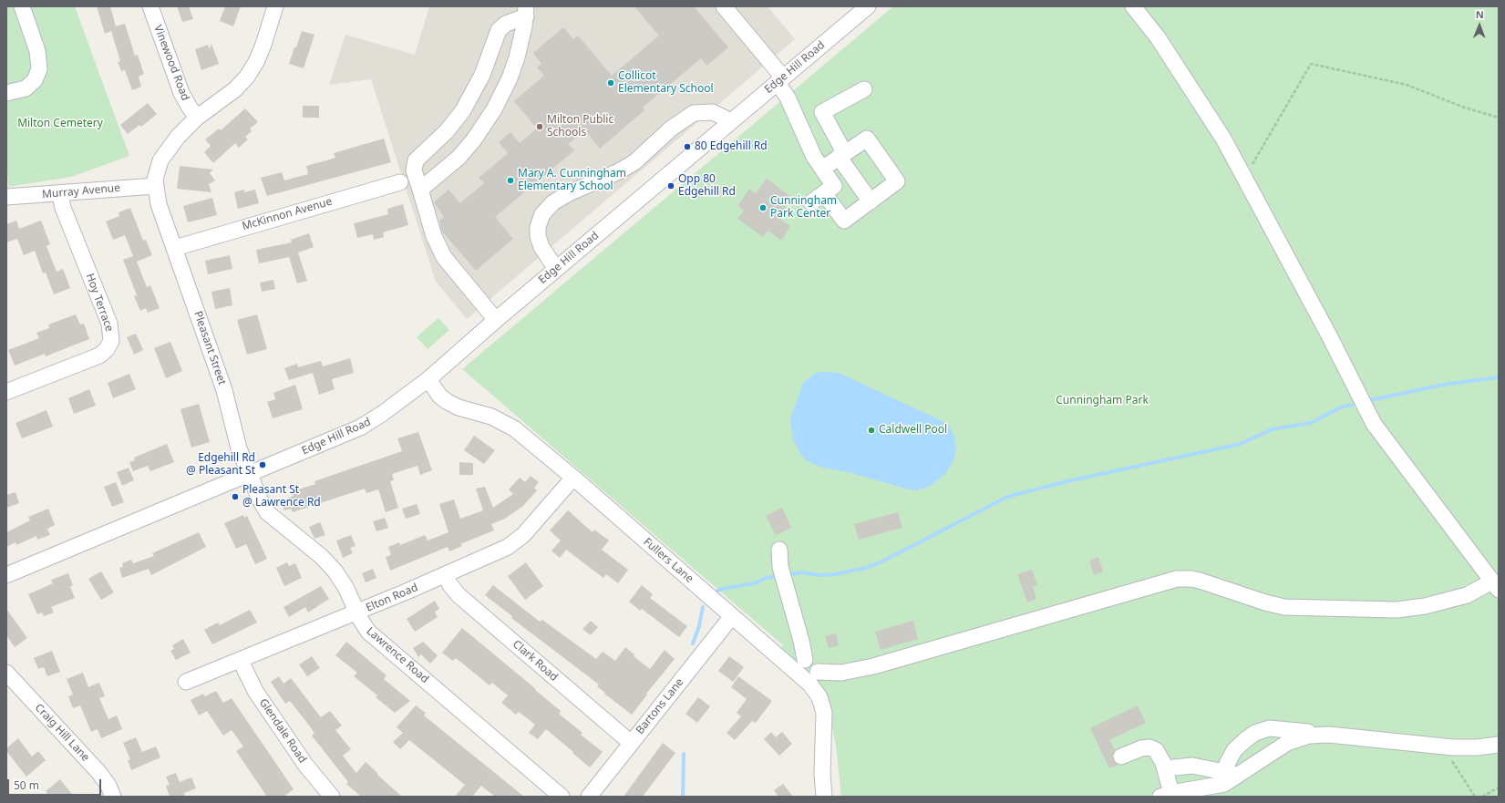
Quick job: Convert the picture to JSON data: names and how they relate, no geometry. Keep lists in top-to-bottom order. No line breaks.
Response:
{"streets":{"street":["Vinewood Road","Edge Hill Road","Murray Avenue","McKinnon Avenue","Hoy Terrace","Pleasant Street","Fullers Lane","Elton Road","Lawrence Road","Clark Road","Bartons Lane","Glendale Road","Craig Hill Lane"]},"crossings":[["Vinewood Road","Pleasant Street"],["Edge Hill Road","Pleasant Street"],["Edge Hill Road","Fullers Lane"],["Edge Hill Road","Lawrence Road"],["Murray Avenue","Hoy Terrace"],["Murray Avenue","Pleasant Street"],["McKinnon Avenue","Pleasant Street"],["Pleasant Street","Lawrence Road"],["Fullers Lane","Elton Road"],["Fullers Lane","Bartons Lane"],["Elton Road","Lawrence Road"],["Elton Road","Clark Road"],["Elton Road","Glendale Road"],["Clark Road","Bartons Lane"]],"parks":["Milton Cemetery","Cunningham Park"],"places":["Collicot Elementary School","Milton Public Schools","80 Edgehill Rd","Mary A. Cunningham Elementary School","Opp 80 Edgehill Rd","Cunningham Park Center","Caldwell Pool","Edgehill Rd @ Pleasant St","Pleasant St @ Lawrence Rd"],"scale_bar":"50 m","north":"top"}
